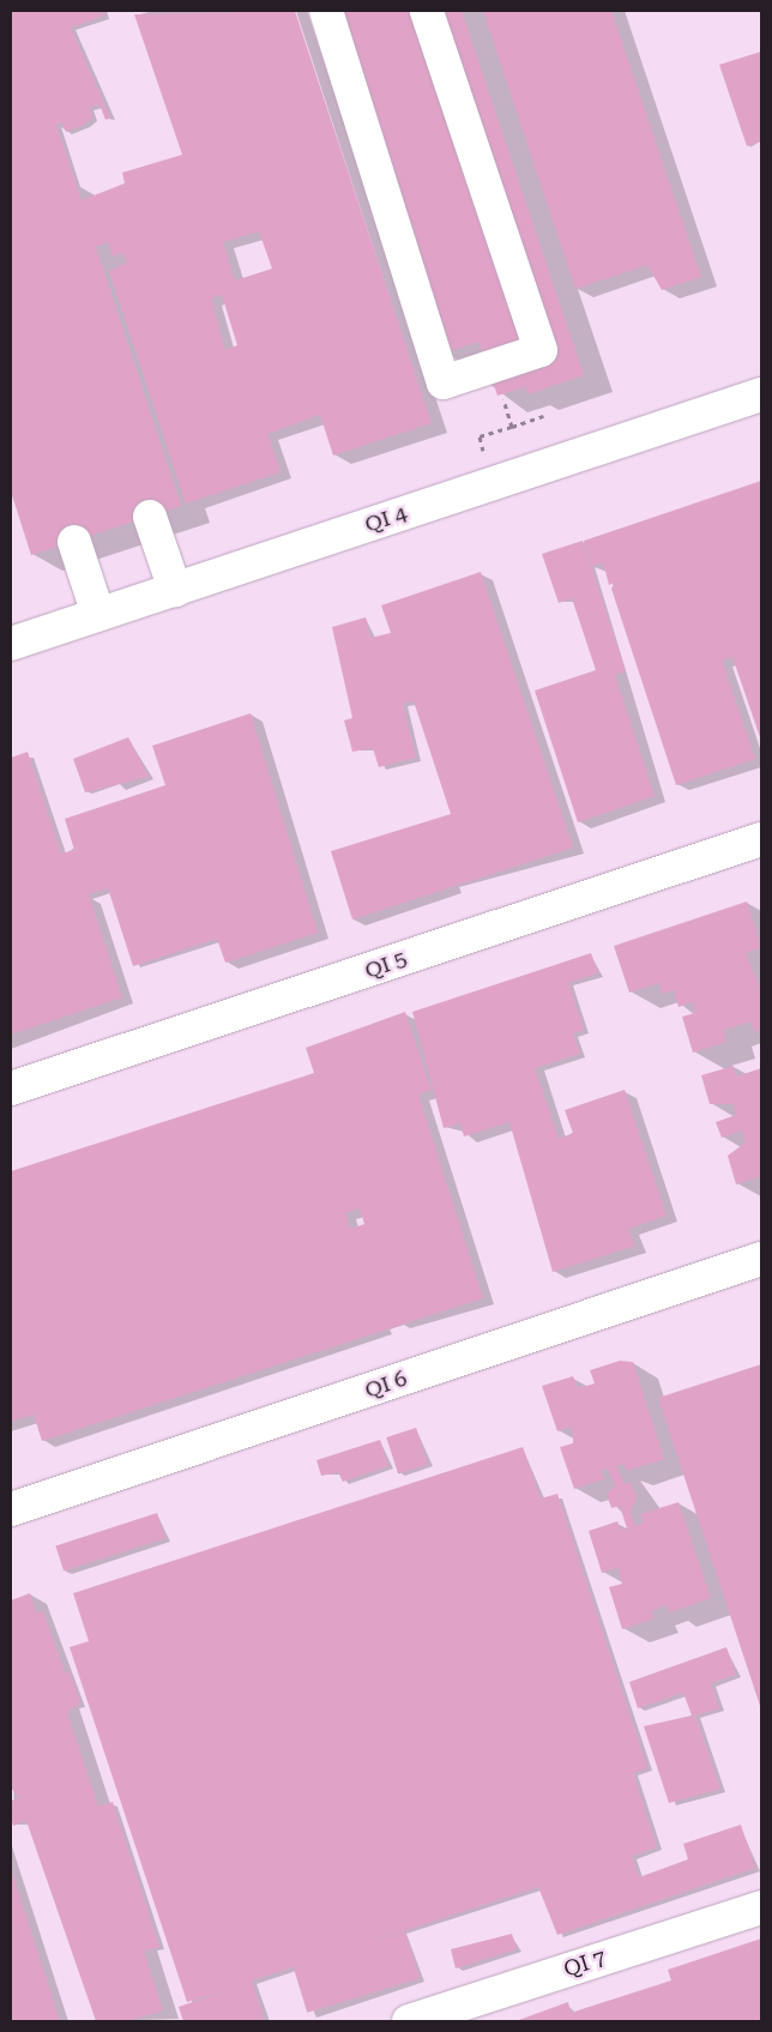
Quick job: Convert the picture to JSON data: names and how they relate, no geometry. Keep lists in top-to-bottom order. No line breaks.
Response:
{"streets":{"street":["QI 4","QI 5","QI 6","QI 7"]}}
